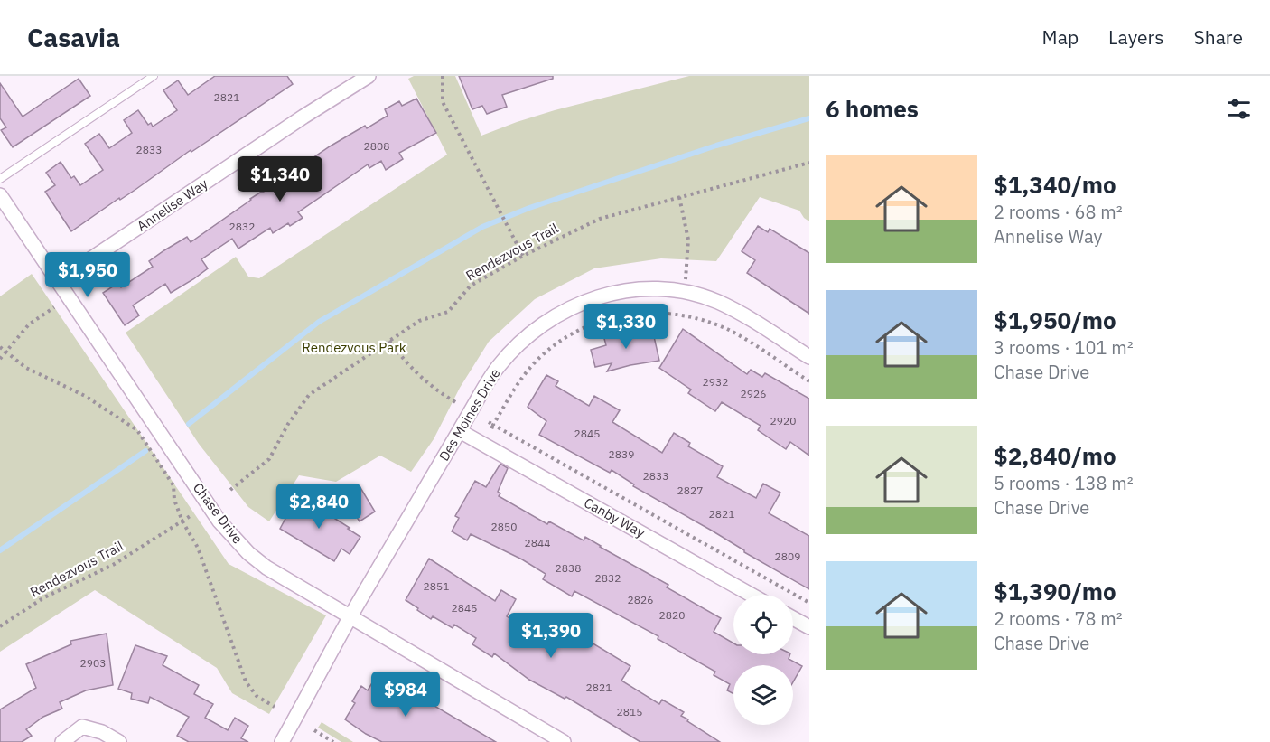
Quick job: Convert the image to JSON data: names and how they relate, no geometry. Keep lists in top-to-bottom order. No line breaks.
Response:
{"streets":{"street":["Annelise Way","Des Moines Drive","Chase Drive","Canby Way"],"path":["Rendezvous Trail"]},"crossings":[["Annelise Way","Chase Drive"],["Des Moines Drive","Chase Drive"],["Des Moines Drive","Canby Way"]],"parks":["Rendezvous Park"],"house_numbers":["2821","2808","2833","2832","2932","2926","2920","2845","2839","2833","2827","2821","2850","2844","2809","2838","2832","2851","2826","2845","2820","2903","2821","2815"],"page":{"header":"Casavia","nav":["Map","Layers","Share"],"heading":"6 homes","list":[{"name":"$1,340/mo","note":"2 rooms · 68 m² · Annelise Way"},{"name":"$1,950/mo","note":"3 rooms · 101 m² · Chase Drive"},{"name":"$2,840/mo","note":"5 rooms · 138 m² · Chase Drive"},{"name":"$1,390/mo","note":"2 rooms · 78 m² · Chase Drive"}],"price":["$1,340","$1,950","$1,330","$2,840","$1,390","$984"]}}
